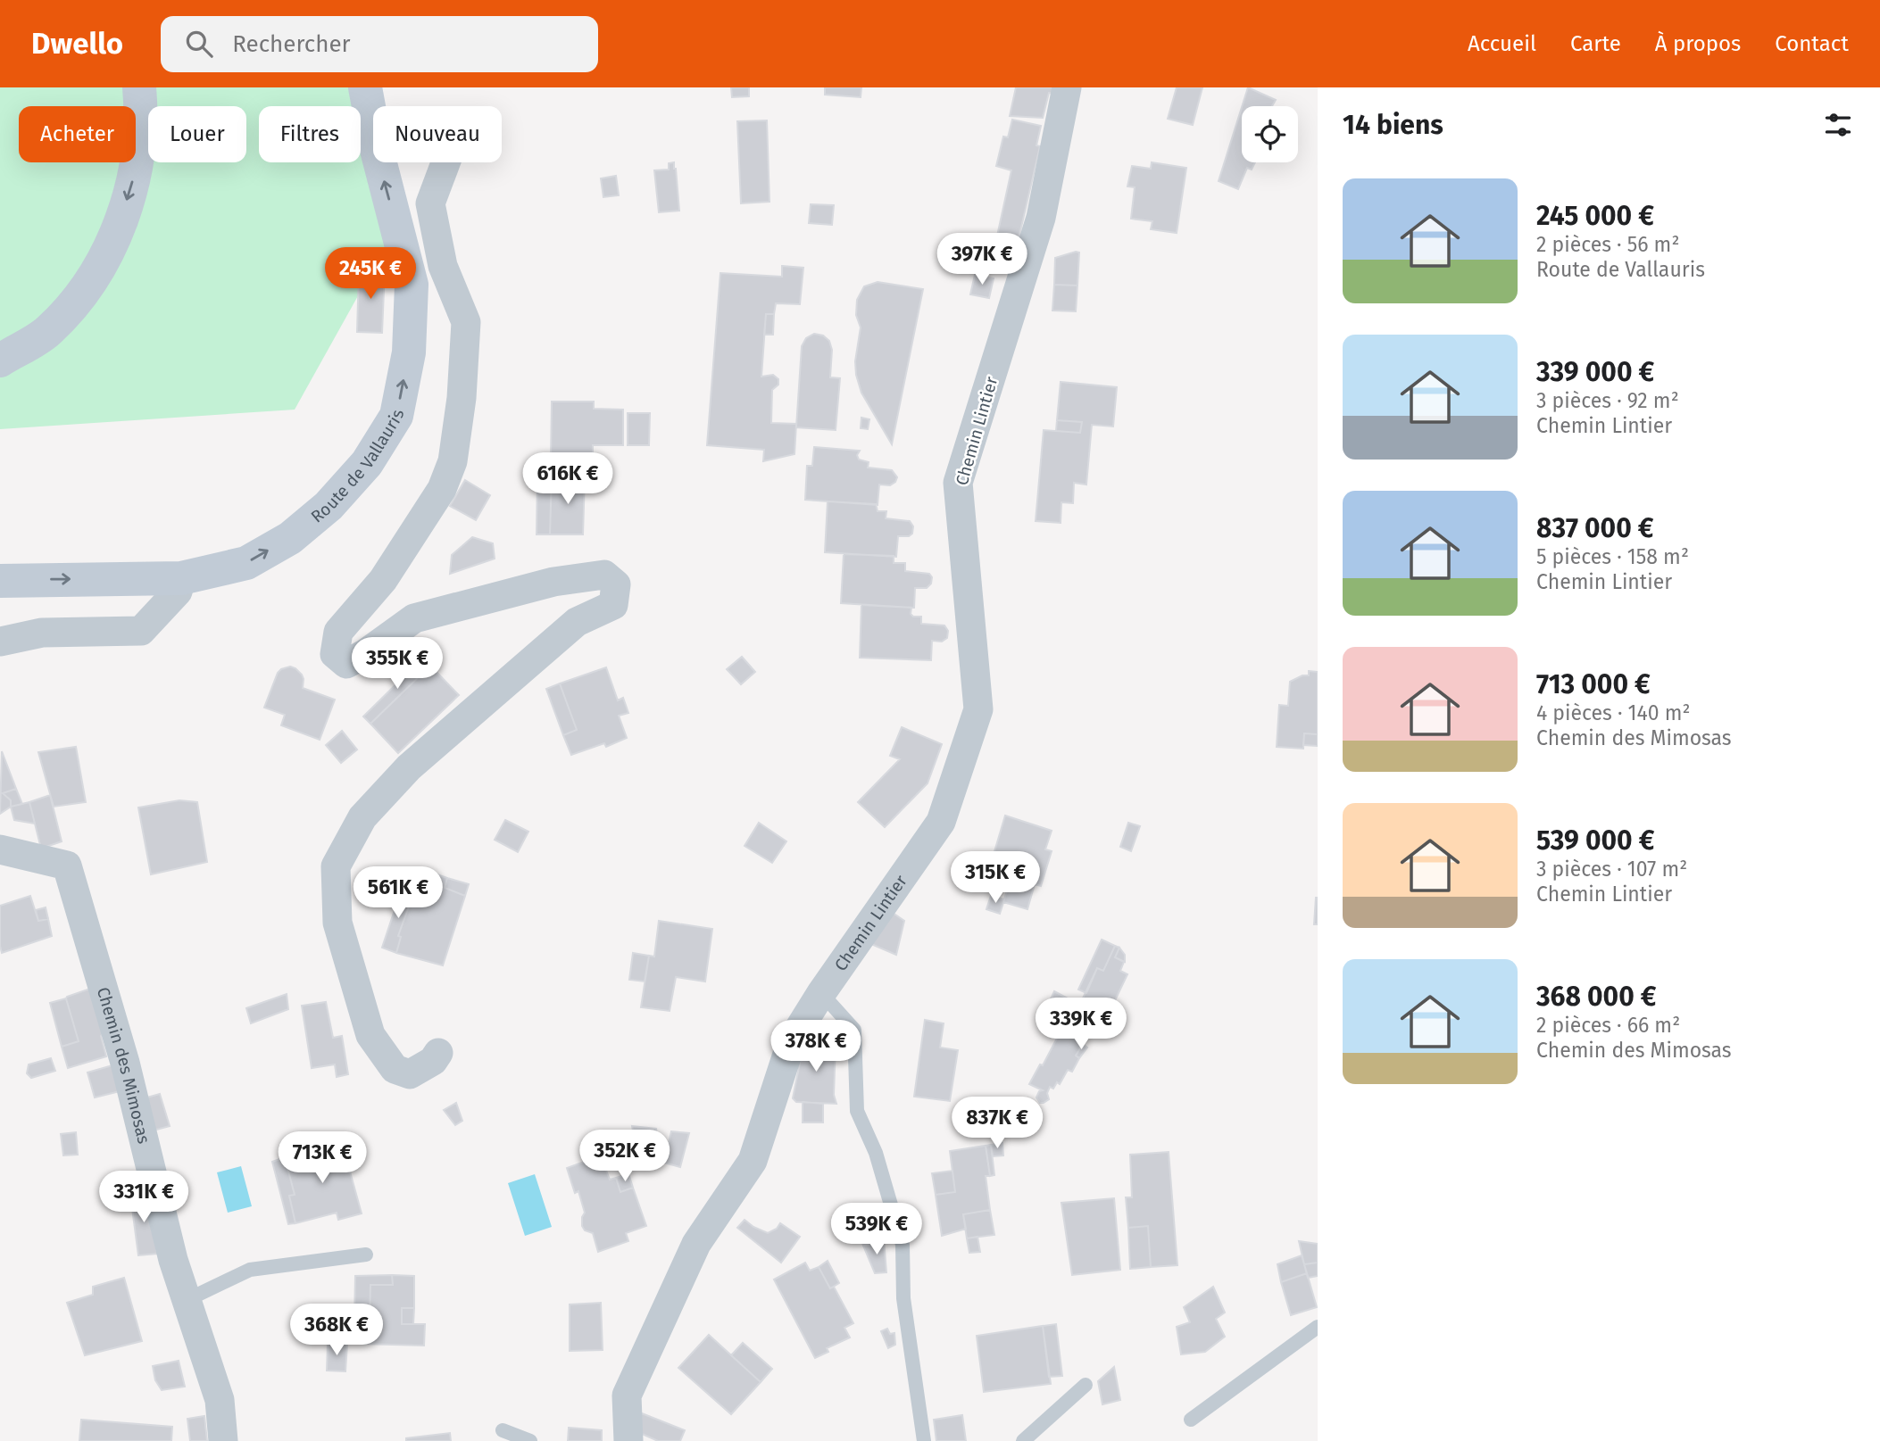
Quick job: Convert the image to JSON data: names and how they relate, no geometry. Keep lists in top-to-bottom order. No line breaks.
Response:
{"streets":{"main road":["Route de Vallauris"],"street":["Chemin Lintier","Chemin des Mimosas"]},"page":{"header":"Dwello","search":"Rechercher","nav":["Accueil","Carte","À propos","Contact"],"heading":"14 biens","chip":["Acheter","Louer","Filtres","Nouveau"],"list":[{"name":"245 000 €","note":"2 pièces · 56 m² · Route de Vallauris"},{"name":"339 000 €","note":"3 pièces · 92 m² · Chemin Lintier"},{"name":"837 000 €","note":"5 pièces · 158 m² · Chemin Lintier"},{"name":"713 000 €","note":"4 pièces · 140 m² · Chemin des Mimosas"},{"name":"539 000 €","note":"3 pièces · 107 m² · Chemin Lintier"},{"name":"368 000 €","note":"2 pièces · 66 m² · Chemin des Mimosas"}],"price":["397K €","245K €","616K €","355K €","315K €","561K €","339K €","378K €","837K €","352K €","713K €","331K €","539K €","368K €"]}}
